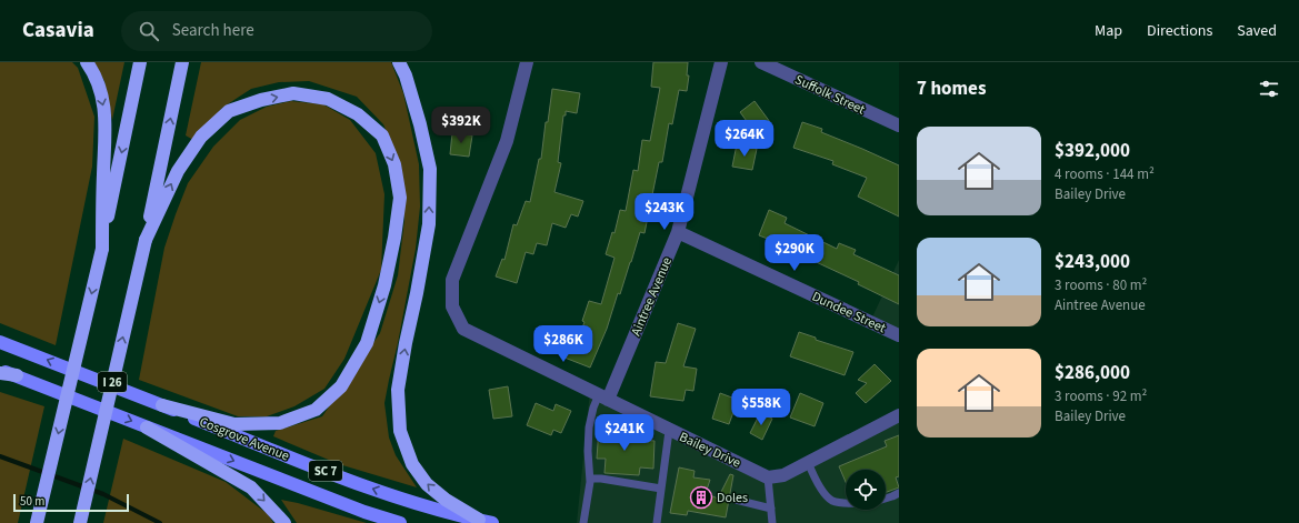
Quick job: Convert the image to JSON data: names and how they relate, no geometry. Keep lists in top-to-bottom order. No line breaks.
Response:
{"streets":{"highway":["I 26"],"main road":["Cosgrove Avenue","SC 7"],"street":["Suffolk Street","Aintree Avenue","Dundee Street","Bailey Drive"]},"crossings":[["Aintree Avenue","Dundee Street"],["Aintree Avenue","Bailey Drive"]],"places":{"building":["Doles"]},"scale_bar":"50 m","page":{"header":"Casavia","search":"Search here","nav":["Map","Directions","Saved"],"heading":"7 homes","price":["$392K","$264K","$243K","$290K","$286K","$558K","$241K"],"list":[{"name":"$392,000","note":"4 rooms · 144 m² · Bailey Drive"},{"name":"$243,000","note":"3 rooms · 80 m² · Aintree Avenue"},{"name":"$286,000","note":"3 rooms · 92 m² · Bailey Drive"}],"scale":"50 m"}}
